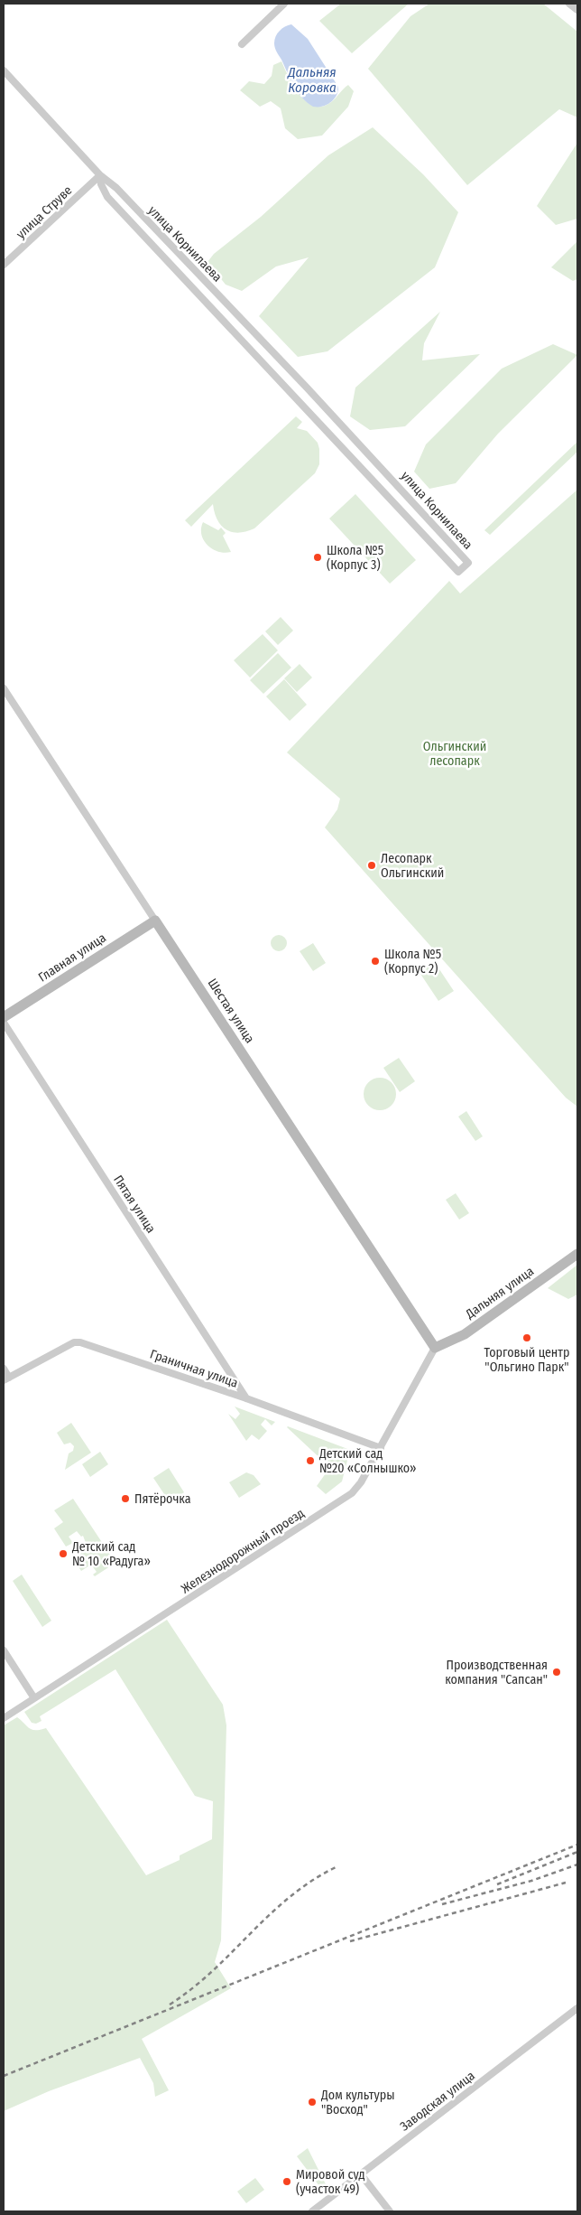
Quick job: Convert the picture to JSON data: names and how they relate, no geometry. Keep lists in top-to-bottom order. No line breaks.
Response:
{"streets":{"street":["улица Струве","улица Корнилаева","Главная улица","Шестая улица","Пятая улица","Дальняя улица","Граничная улица","Железнодорожный проезд","Заводская улица"]},"crossings":[["улица Струве","улица Корнилаева"],["Главная улица","Шестая улица"],["Шестая улица","Дальняя улица"],["Шестая улица","Железнодорожный проезд"],["Пятая улица","Граничная улица"],["Дальняя улица","Железнодорожный проезд"],["Граничная улица","Железнодорожный проезд"]],"water":["Дальняя Коровка"],"parks":["Ольгинский лесопарк"],"places":["Школа №5 (Корпус 3)","Лесопарк Ольгинский","Школа №5 (Корпус 2)","Торговый центр \"Ольгино Парк\"","Детский сад №20 «Солнышко»","Пятёрочка","Детский сад № 10 «Радуга»","Производственная компания \"Сапсан\"","Дом культуры \"Восход\"","Мировой суд (участок 49)"]}
